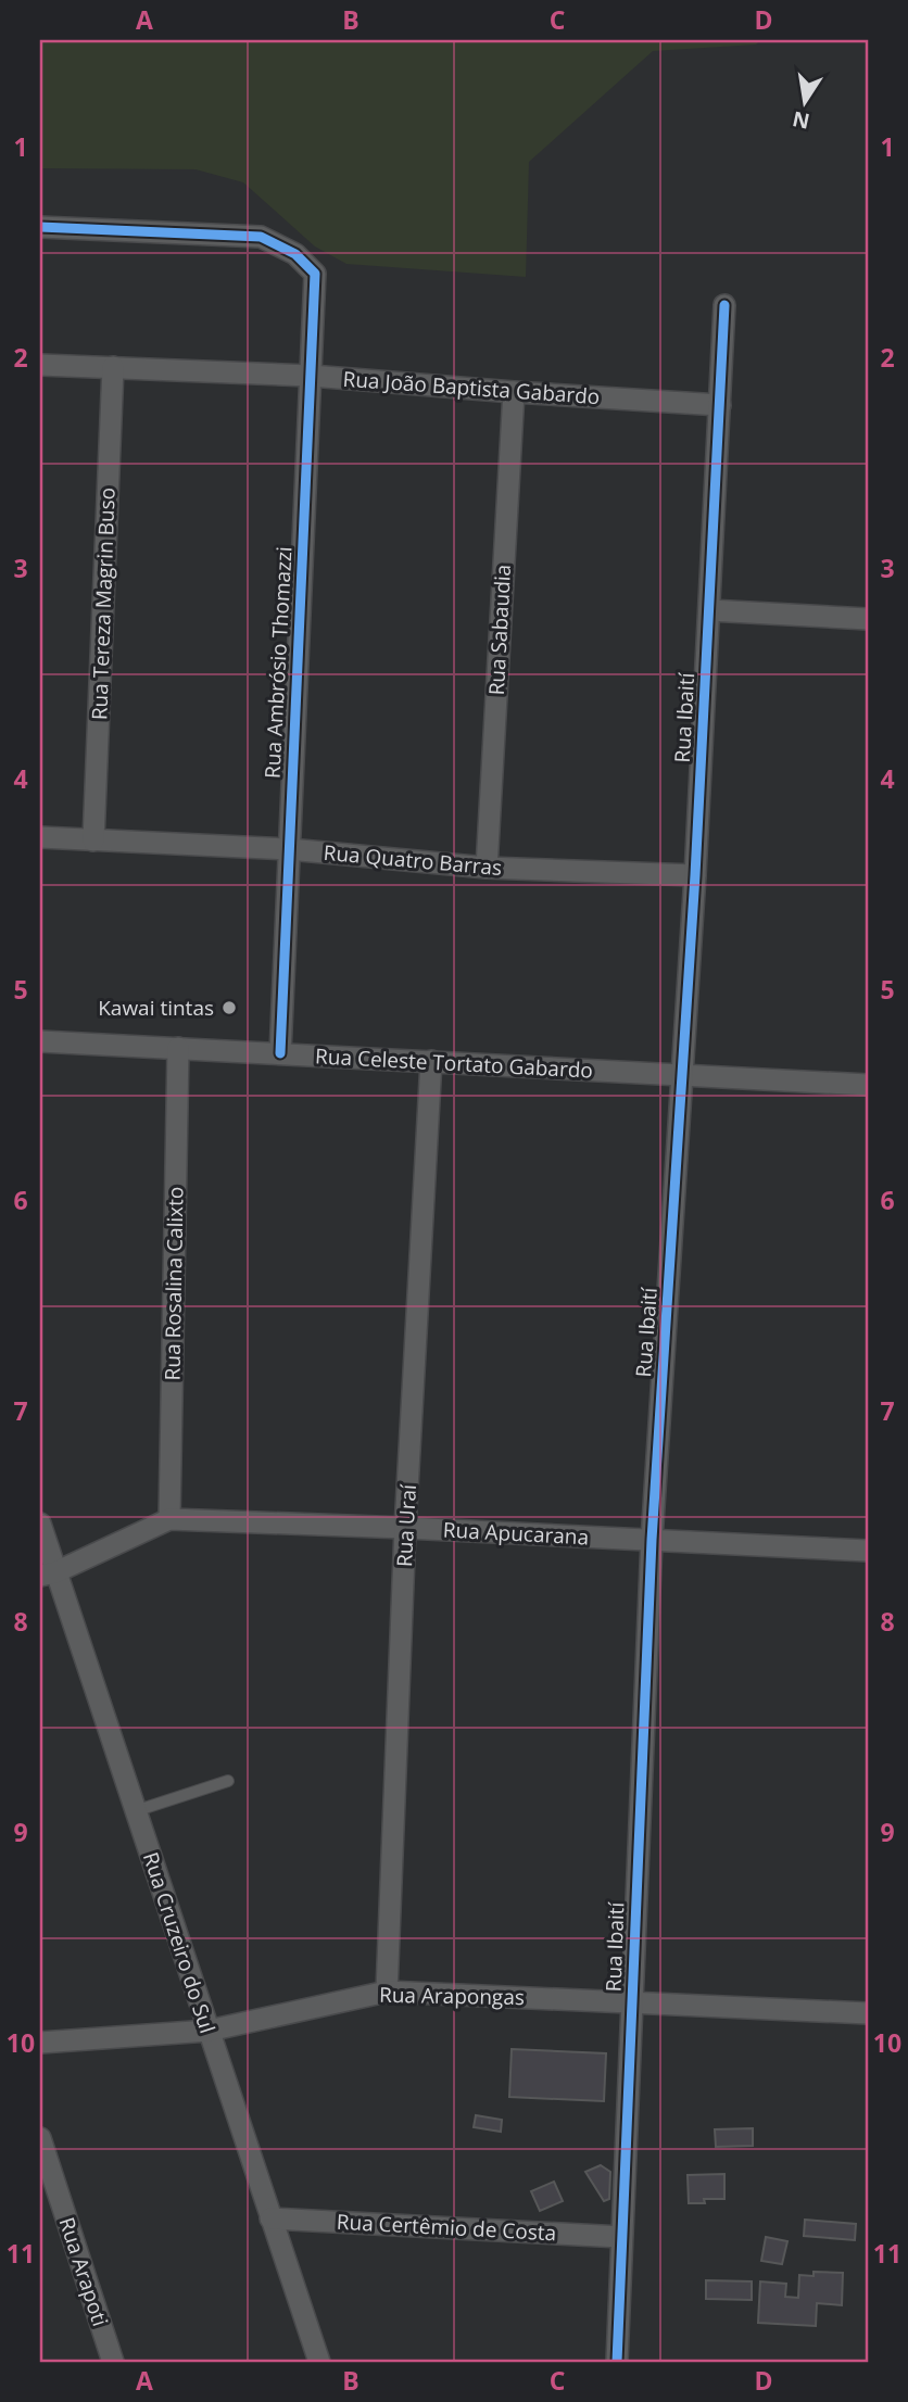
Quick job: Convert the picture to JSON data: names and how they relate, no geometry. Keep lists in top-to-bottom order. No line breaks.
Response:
{"streets":{"street":["Rua João Baptista Gabardo","Rua Tereza Magrin Buso","Rua Sabaudia","Rua Ambrósio Thomazzi","Rua Ibaití","Rua Quatro Barras","Rua Celeste Tortato Gabardo","Rua Rosalina Calixto","Rua Uraí","Rua Apucarana","Rua Cruzeiro do Sul","Rua Arapongas","Rua Certêmio de Costa","Rua Arapoti"]},"crossings":[["Rua João Baptista Gabardo","Rua Tereza Magrin Buso"],["Rua João Baptista Gabardo","Rua Sabaudia"],["Rua João Baptista Gabardo","Rua Ambrósio Thomazzi"],["Rua João Baptista Gabardo","Rua Ibaití"],["Rua Tereza Magrin Buso","Rua Quatro Barras"],["Rua Sabaudia","Rua Quatro Barras"],["Rua Ambrósio Thomazzi","Rua Quatro Barras"],["Rua Ambrósio Thomazzi","Rua Celeste Tortato Gabardo"],["Rua Ibaití","Rua Quatro Barras"],["Rua Ibaití","Rua Celeste Tortato Gabardo"],["Rua Ibaití","Rua Apucarana"],["Rua Ibaití","Rua Arapongas"],["Rua Ibaití","Rua Certêmio de Costa"],["Rua Celeste Tortato Gabardo","Rua Rosalina Calixto"],["Rua Celeste Tortato Gabardo","Rua Uraí"],["Rua Rosalina Calixto","Rua Apucarana"],["Rua Uraí","Rua Apucarana"],["Rua Uraí","Rua Arapongas"],["Rua Apucarana","Rua Cruzeiro do Sul"],["Rua Cruzeiro do Sul","Rua Arapongas"],["Rua Cruzeiro do Sul","Rua Certêmio de Costa"]],"places":["Kawai tintas"],"north":"bottom","grid":{"columns":["A","B","C","D"],"rows":["1","2","3","4","5","6","7","8","9","10","11"]}}
